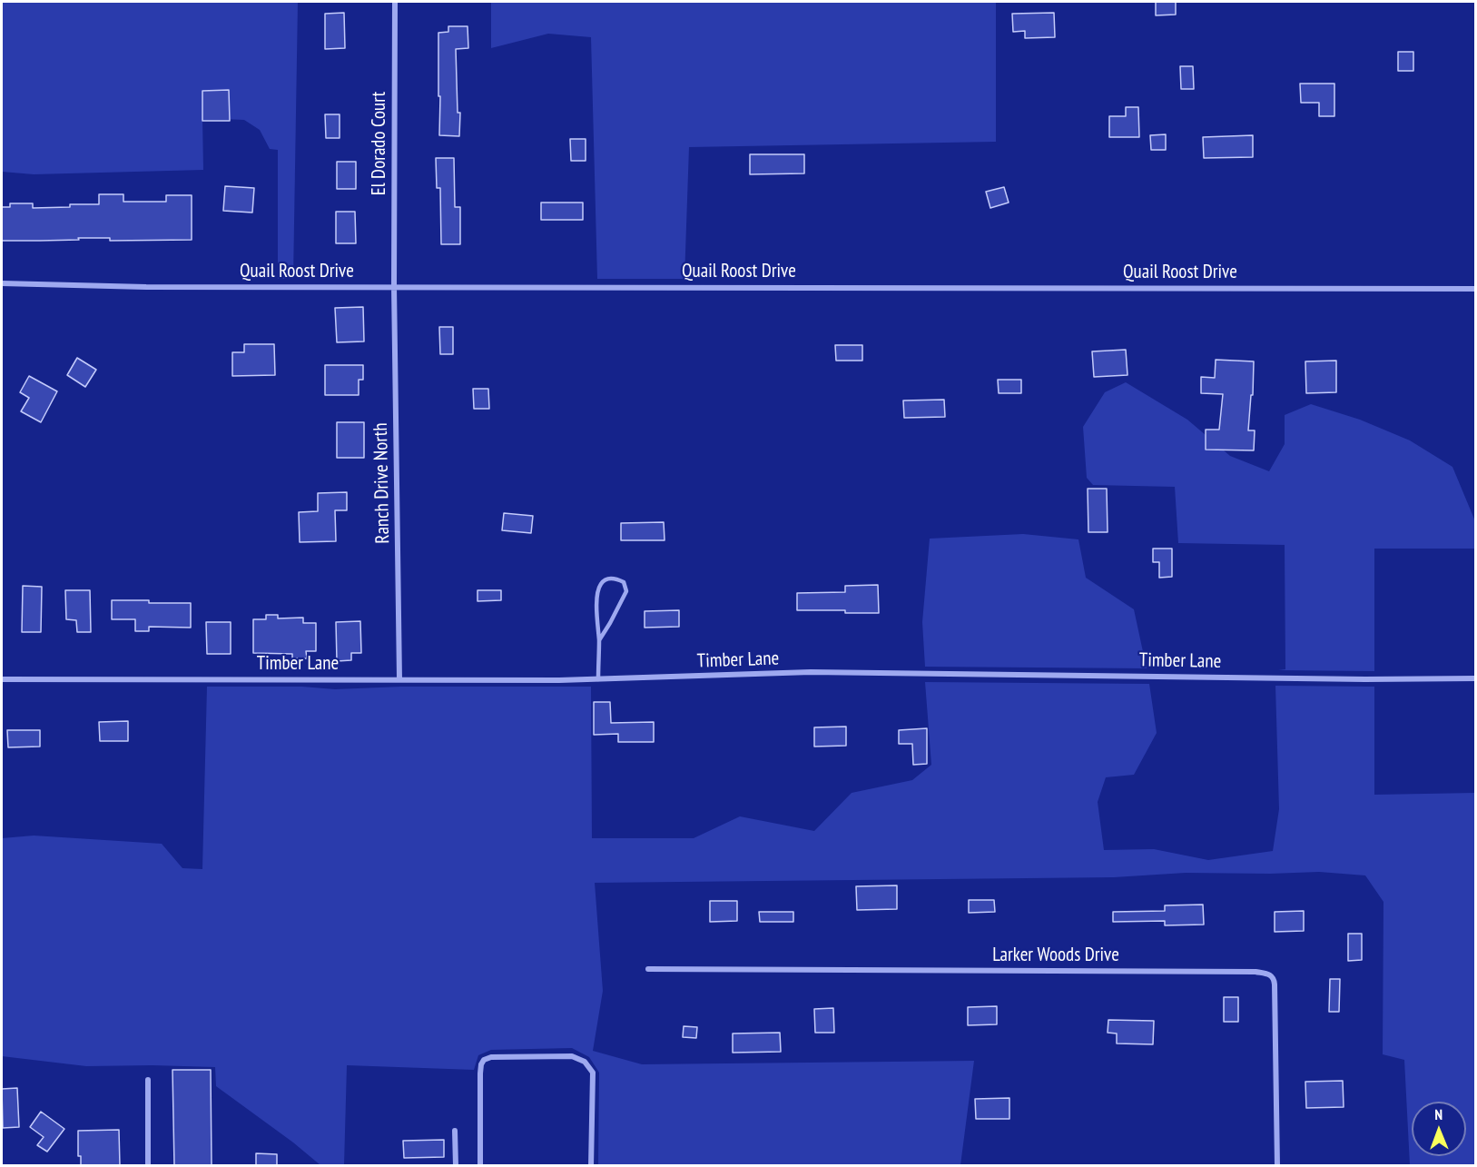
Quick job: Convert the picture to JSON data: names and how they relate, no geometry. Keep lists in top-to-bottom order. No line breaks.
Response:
{"streets":{"street":["El Dorado Court","Quail Roost Drive","Ranch Drive North","Timber Lane","Larker Woods Drive"]},"crossings":[["El Dorado Court","Quail Roost Drive"],["El Dorado Court","Ranch Drive North"],["Quail Roost Drive","Ranch Drive North"],["Ranch Drive North","Timber Lane"]],"north":"top"}
